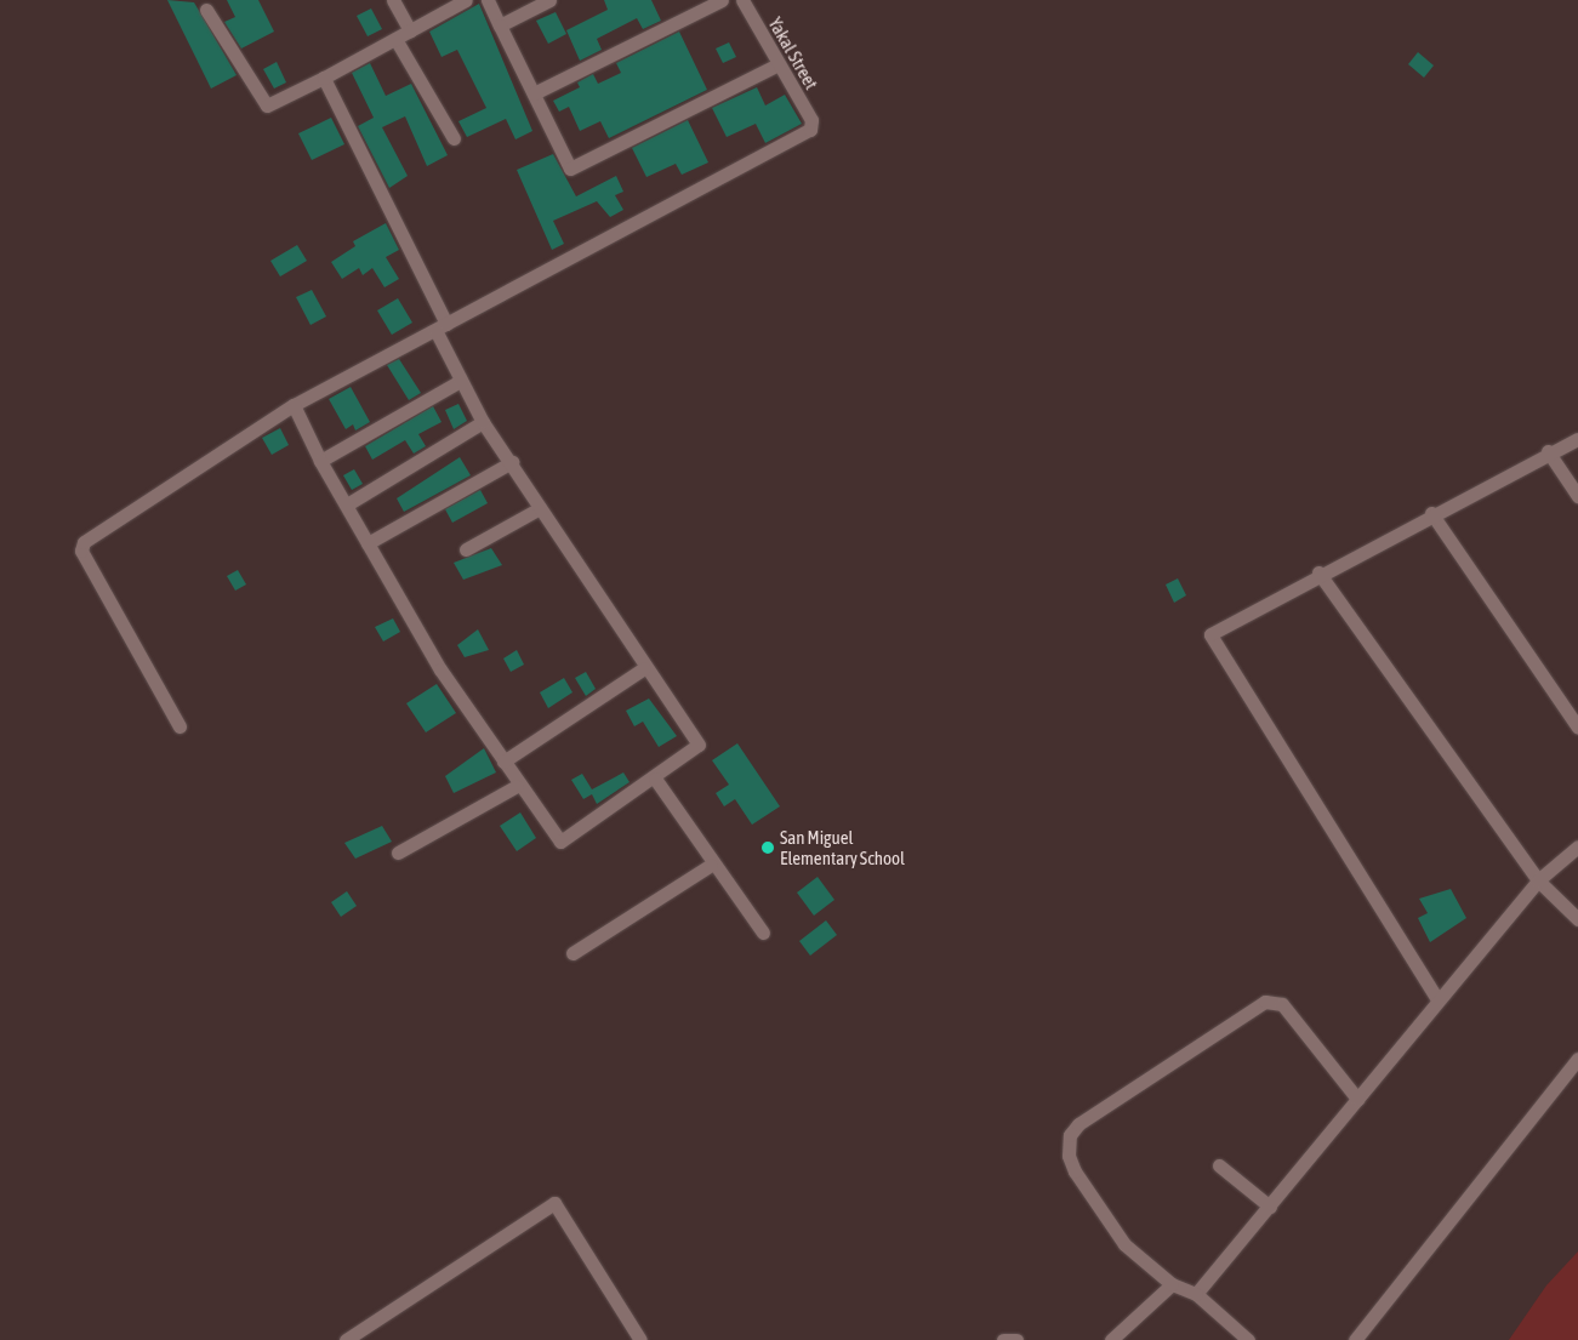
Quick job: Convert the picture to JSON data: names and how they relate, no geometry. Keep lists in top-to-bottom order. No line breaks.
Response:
{"streets":{"street":["Yakal Street"]},"places":["San Miguel Elementary School"]}
